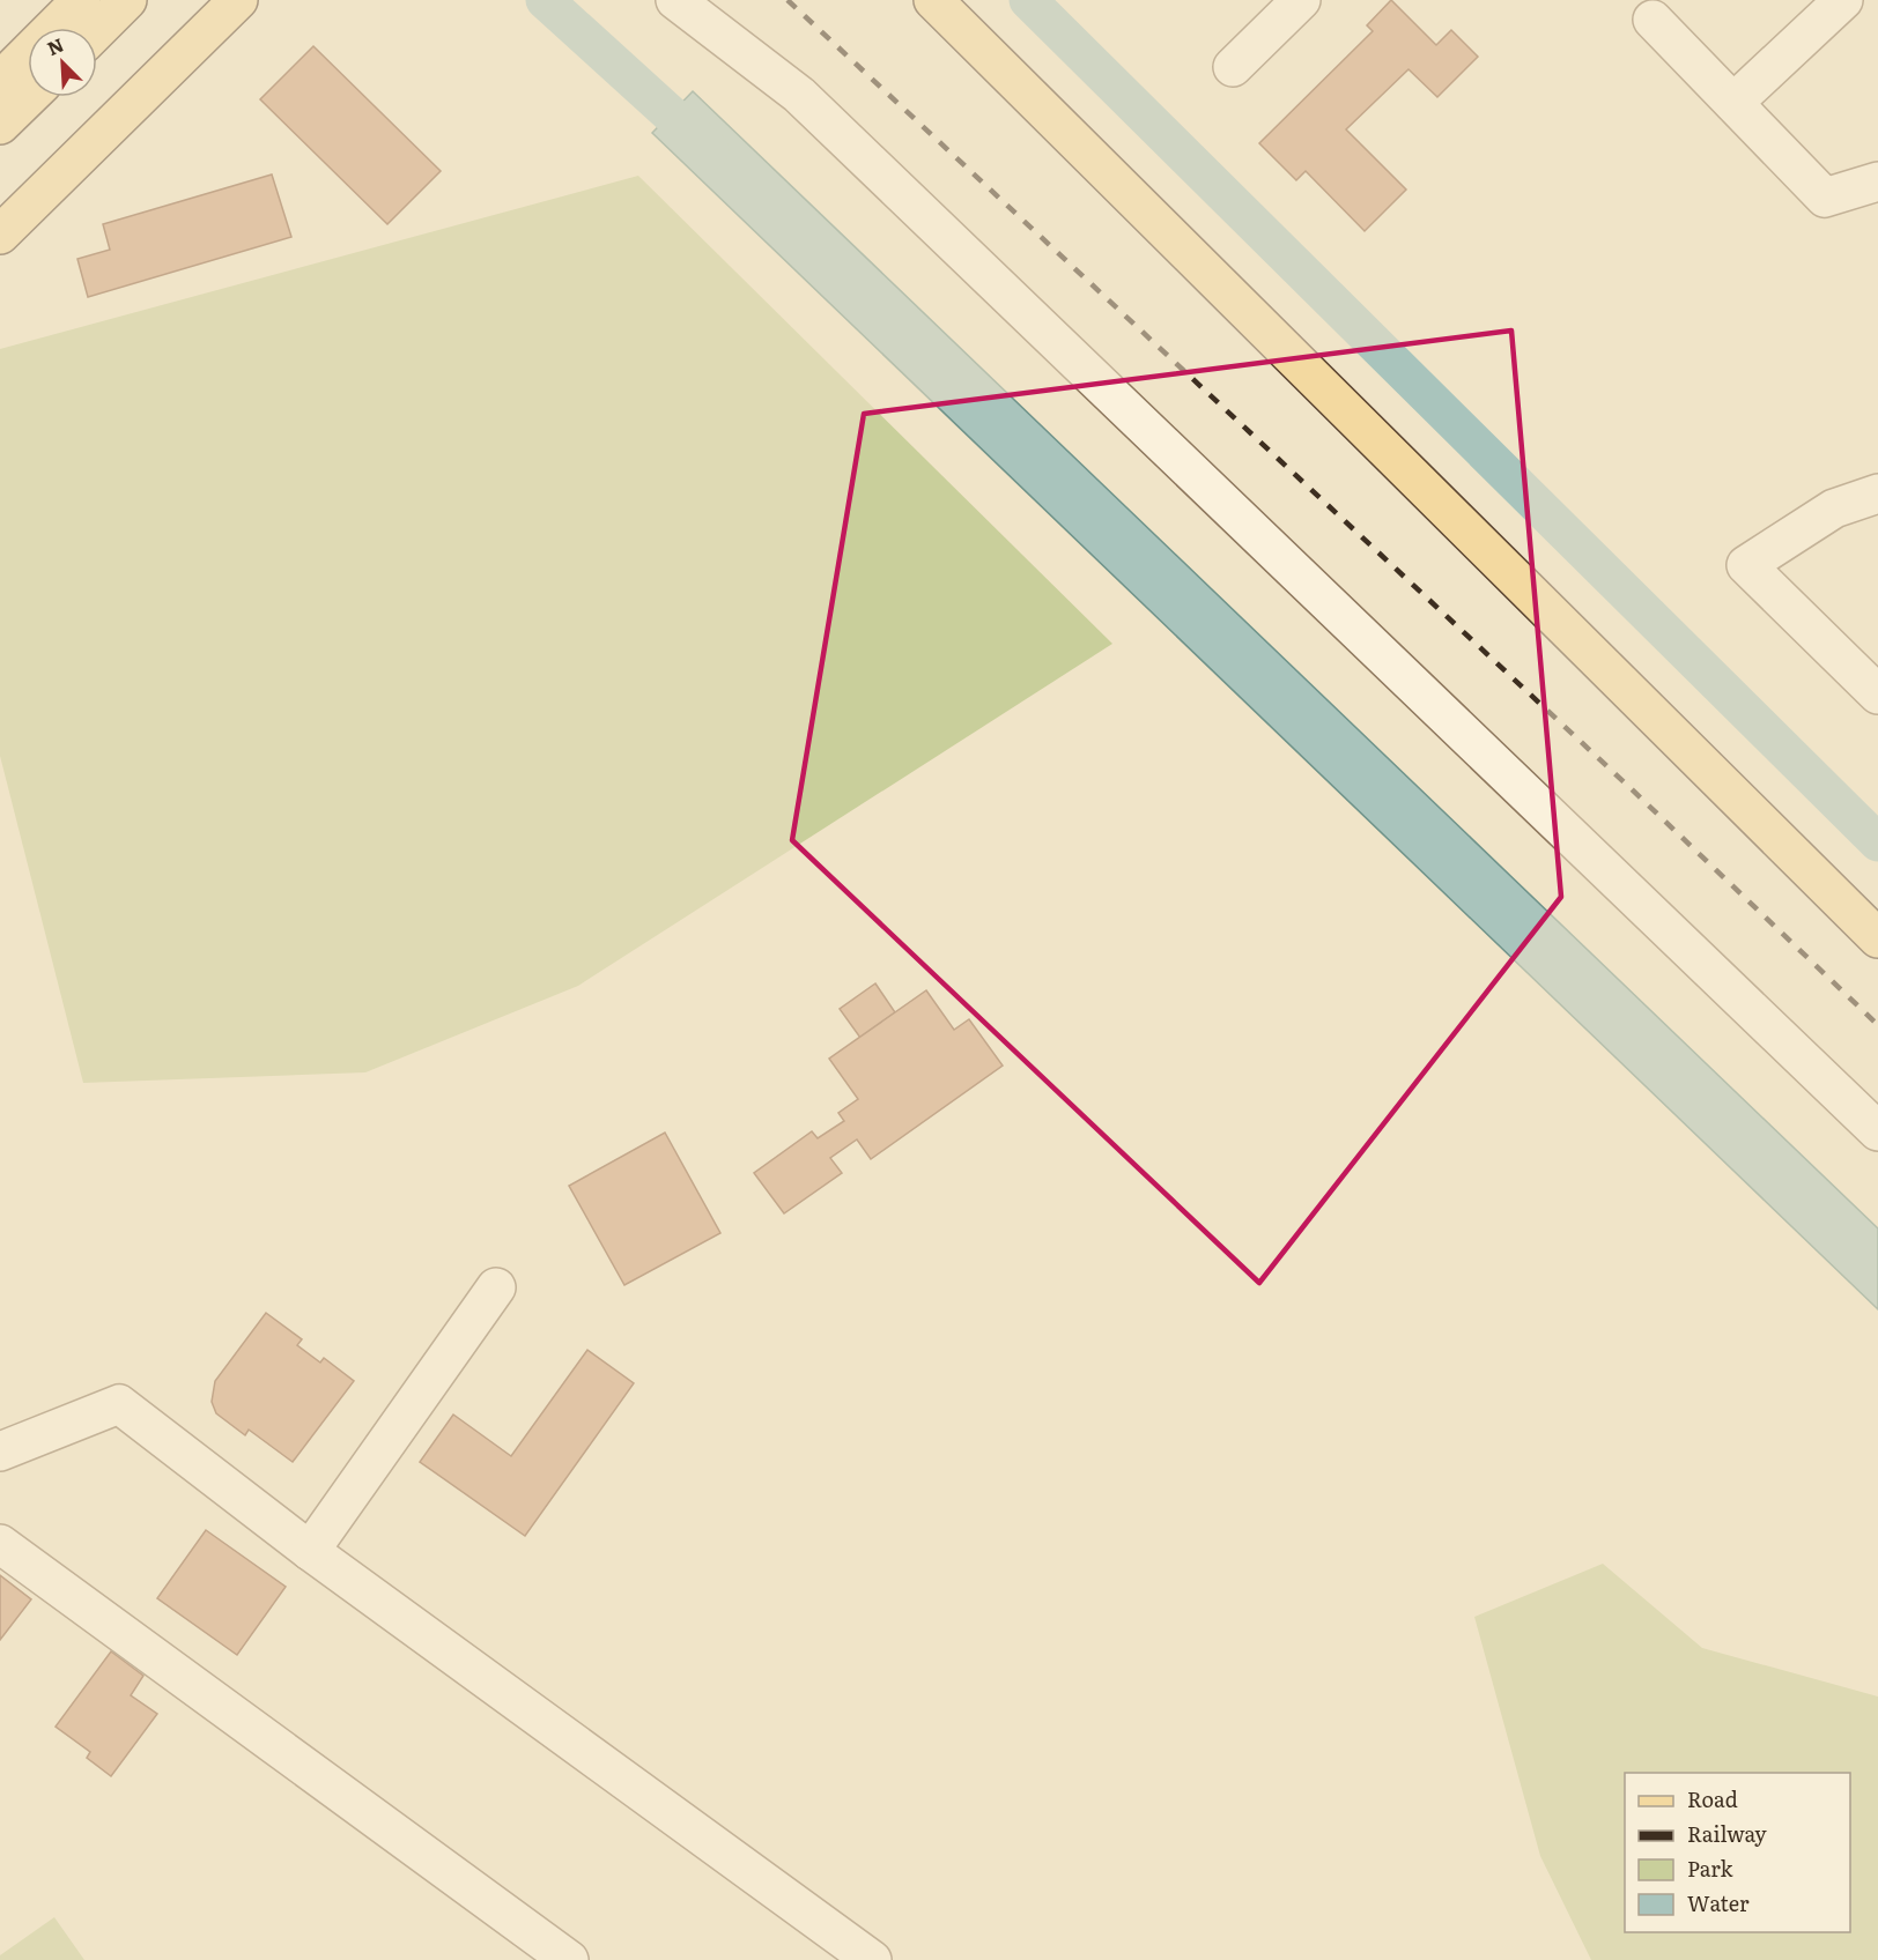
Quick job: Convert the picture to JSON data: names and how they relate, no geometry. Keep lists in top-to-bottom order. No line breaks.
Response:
{"legend":["Road","Railway","Park","Water"],"north":"top left"}
